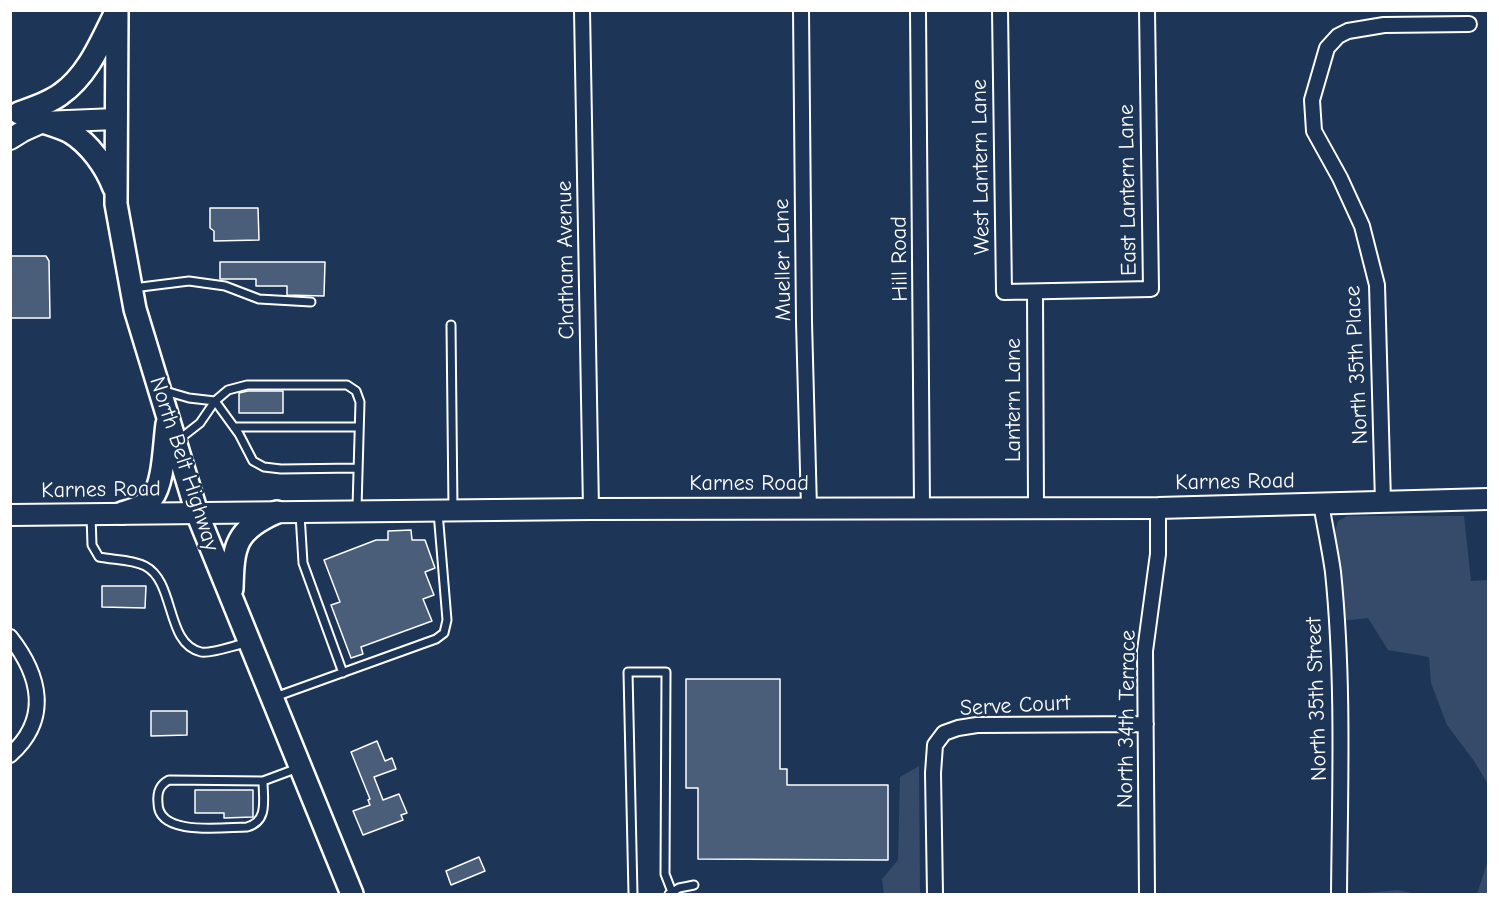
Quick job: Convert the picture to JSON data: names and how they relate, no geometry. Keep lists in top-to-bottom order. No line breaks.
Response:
{"streets":{"main road":["North Belt Highway"],"street":["West Lantern Lane","East Lantern Lane","Hill Road","Chatham Avenue","Mueller Lane","North 35th Place","Lantern Lane","Karnes Road","North 35th Street","Serve Court","North 34th Terrace"]},"crossings":[["West Lantern Lane","East Lantern Lane"],["West Lantern Lane","Lantern Lane"],["East Lantern Lane","Lantern Lane"],["Hill Road","Karnes Road"],["Chatham Avenue","Karnes Road"],["Mueller Lane","Karnes Road"],["North 35th Place","Karnes Road"],["Lantern Lane","Karnes Road"],["North Belt Highway","Karnes Road"],["Karnes Road","North 35th Street"],["Karnes Road","North 34th Terrace"],["Serve Court","North 34th Terrace"]]}
